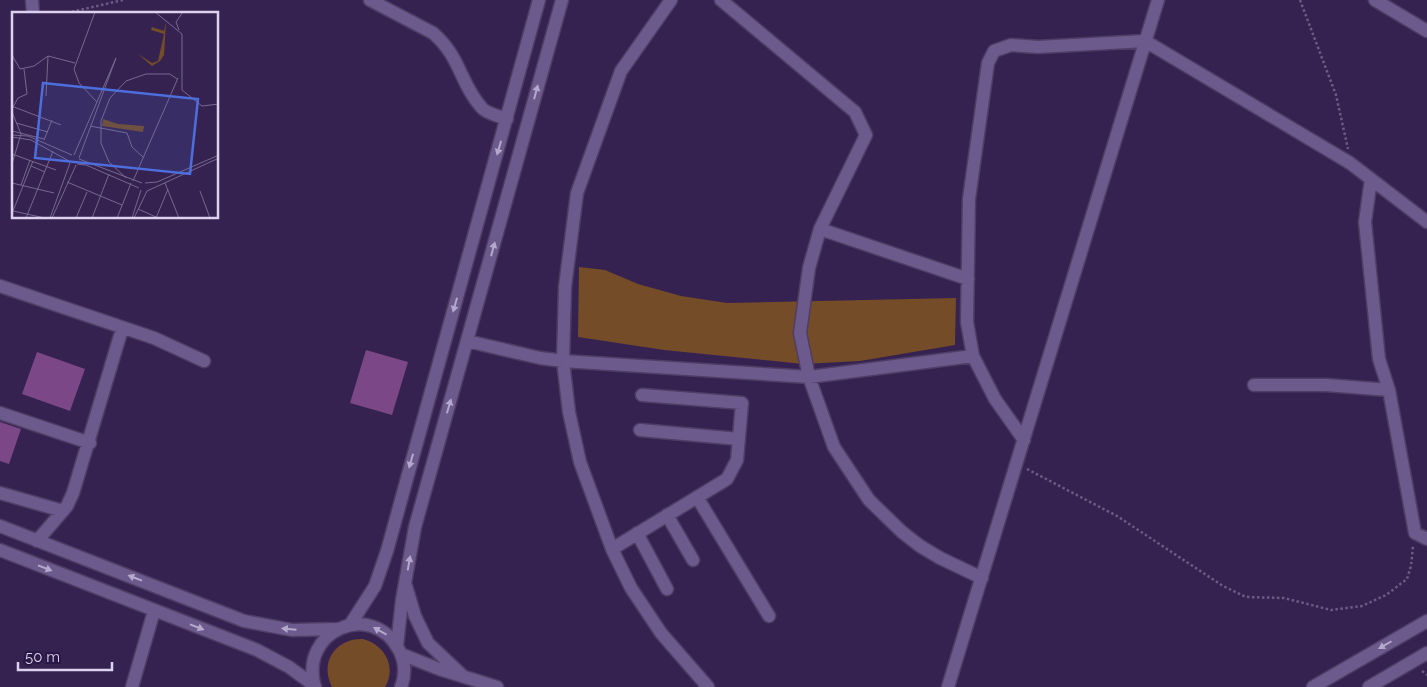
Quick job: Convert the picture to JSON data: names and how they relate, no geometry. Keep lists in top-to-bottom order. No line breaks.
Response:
{"scale_bar":"50 m"}
